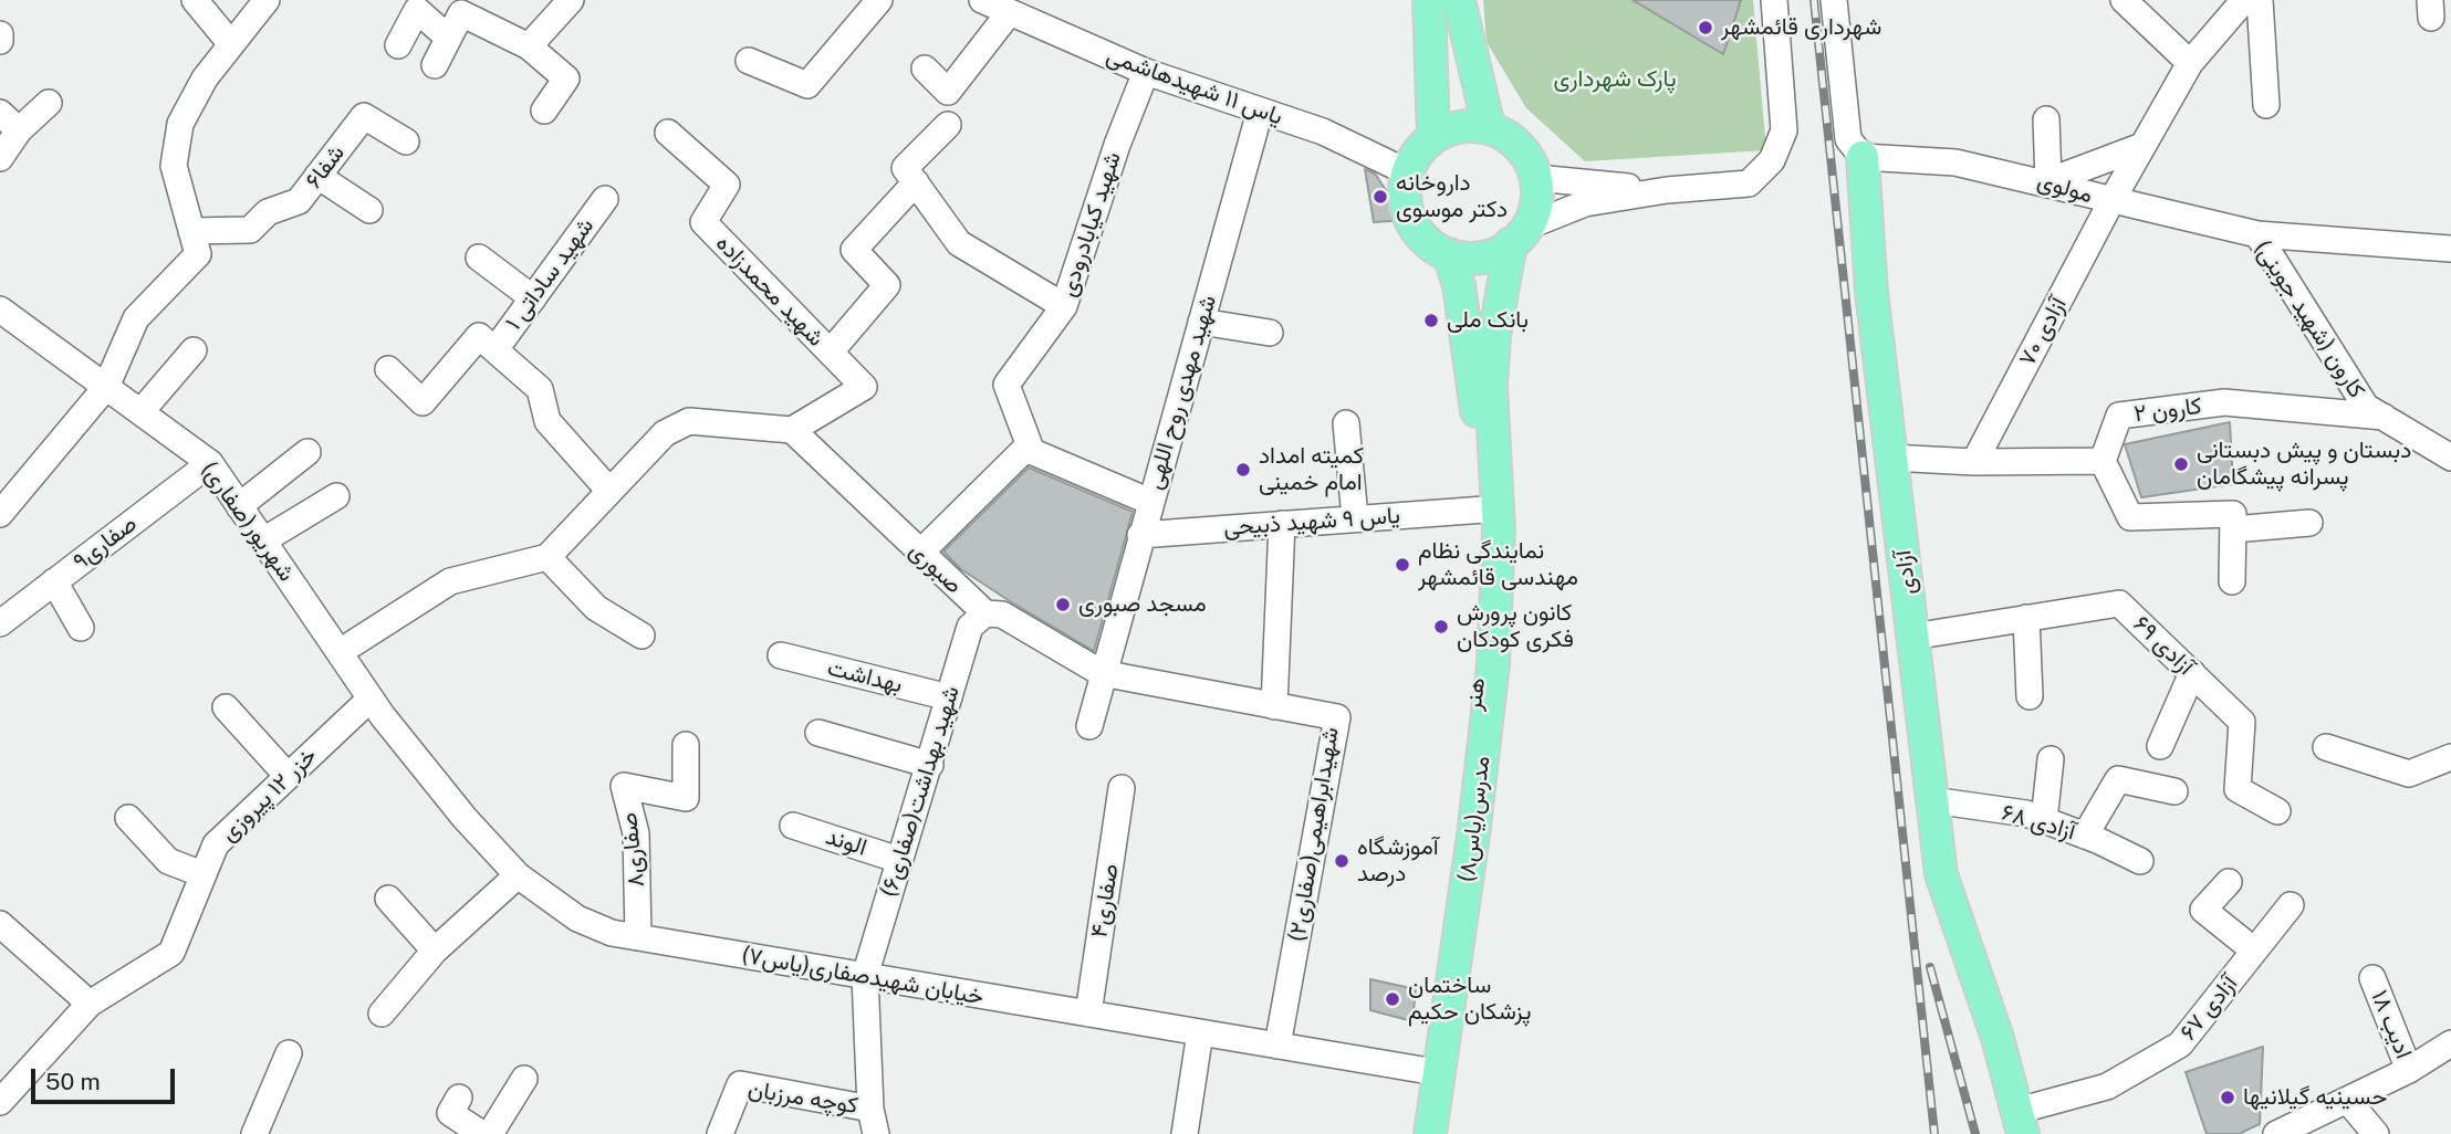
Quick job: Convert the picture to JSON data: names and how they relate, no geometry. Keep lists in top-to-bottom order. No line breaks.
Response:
{"streets":{"main road":["آزادی","هنر","مدرس(یاس۸)"],"street":["یاس ۱۱ شهیدهاشمی","شفا۶","مولوی","شهید کیابادرودی","شهید ساداتی ۱","شهید محمدزاده","کارون (شهید جوینی)","آزادی ۷۰","شهید مهدی روح اللهی","کارون ۲","شهریور(صفاری)","یاس ۹ شهید ذبیحی","صفاری۹","صبوری","آزادی ۶۹","بهداشت","شهید بهداشت(صفاری۶)","خزر ۱۲ پیروزی","آزادی ۶۸","شهیدابراهیمی(صفاری۲)","الوند","صفاری۸","صفاری۴","خیابان شهیدصفاری(یاس۷)","آزادی ۶۷","ادیب ۱۸","کوچه مرزبان"]},"crossings":[["یاس ۱۱ شهیدهاشمی","شهید کیابادرودی"],["یاس ۱۱ شهیدهاشمی","شهید مهدی روح اللهی"],["یاس ۱۱ شهیدهاشمی","هنر"],["یاس ۱۱ شهیدهاشمی","مدرس(یاس۸)"],["مولوی","کارون (شهید جوینی)"],["مولوی","آزادی ۷۰"],["مولوی","آزادی"],["شهید محمدزاده","صبوری"],["کارون (شهید جوینی)","آزادی ۷۰"],["کارون (شهید جوینی)","کارون ۲"],["شهید مهدی روح اللهی","یاس ۹ شهید ذبیحی"],["شهید مهدی روح اللهی","صبوری"],["شهید مهدی روح اللهی","شهیدابراهیمی(صفاری۲)"],["شهریور(صفاری)","صفاری۹"],["شهریور(صفاری)","خزر ۱۲ پیروزی"],["شهریور(صفاری)","خیابان شهیدصفاری(یاس۷)"],["یاس ۹ شهید ذبیحی","هنر"],["صبوری","شهید بهداشت(صفاری۶)"],["صبوری","شهیدابراهیمی(صفاری۲)"],["آزادی","آزادی ۶۹"],["آزادی","آزادی ۶۸"],["آزادی","آزادی ۶۷"],["بهداشت","شهید بهداشت(صفاری۶)"],["هنر","مدرس(یاس۸)"],["هنر","خیابان شهیدصفاری(یاس۷)"],["شهید بهداشت(صفاری۶)","الوند"],["شهید بهداشت(صفاری۶)","خیابان شهیدصفاری(یاس۷)"],["شهید بهداشت(صفاری۶)","کوچه مرزبان"],["خزر ۱۲ پیروزی","خیابان شهیدصفاری(یاس۷)"],["شهیدابراهیمی(صفاری۲)","خیابان شهیدصفاری(یاس۷)"],["صفاری۸","خیابان شهیدصفاری(یاس۷)"],["صفاری۴","خیابان شهیدصفاری(یاس۷)"]],"parks":["پارک شهرداری"],"places":["شهرداری قائمشهر","داروخانه دکتر موسوی","بانک ملی","دبستان و پیش دبستانی پسرانه پیشگامان","کمیته امداد امام خمینی","نمایندگی نظام مهندسی قائمشهر","مسجد صبوری","کانون پرورش فکری کودکان","آموزشگاه درصد","ساختمان پزشکان حکیم","حسینیه گیلانیها"],"scale_bar":"50 m"}
